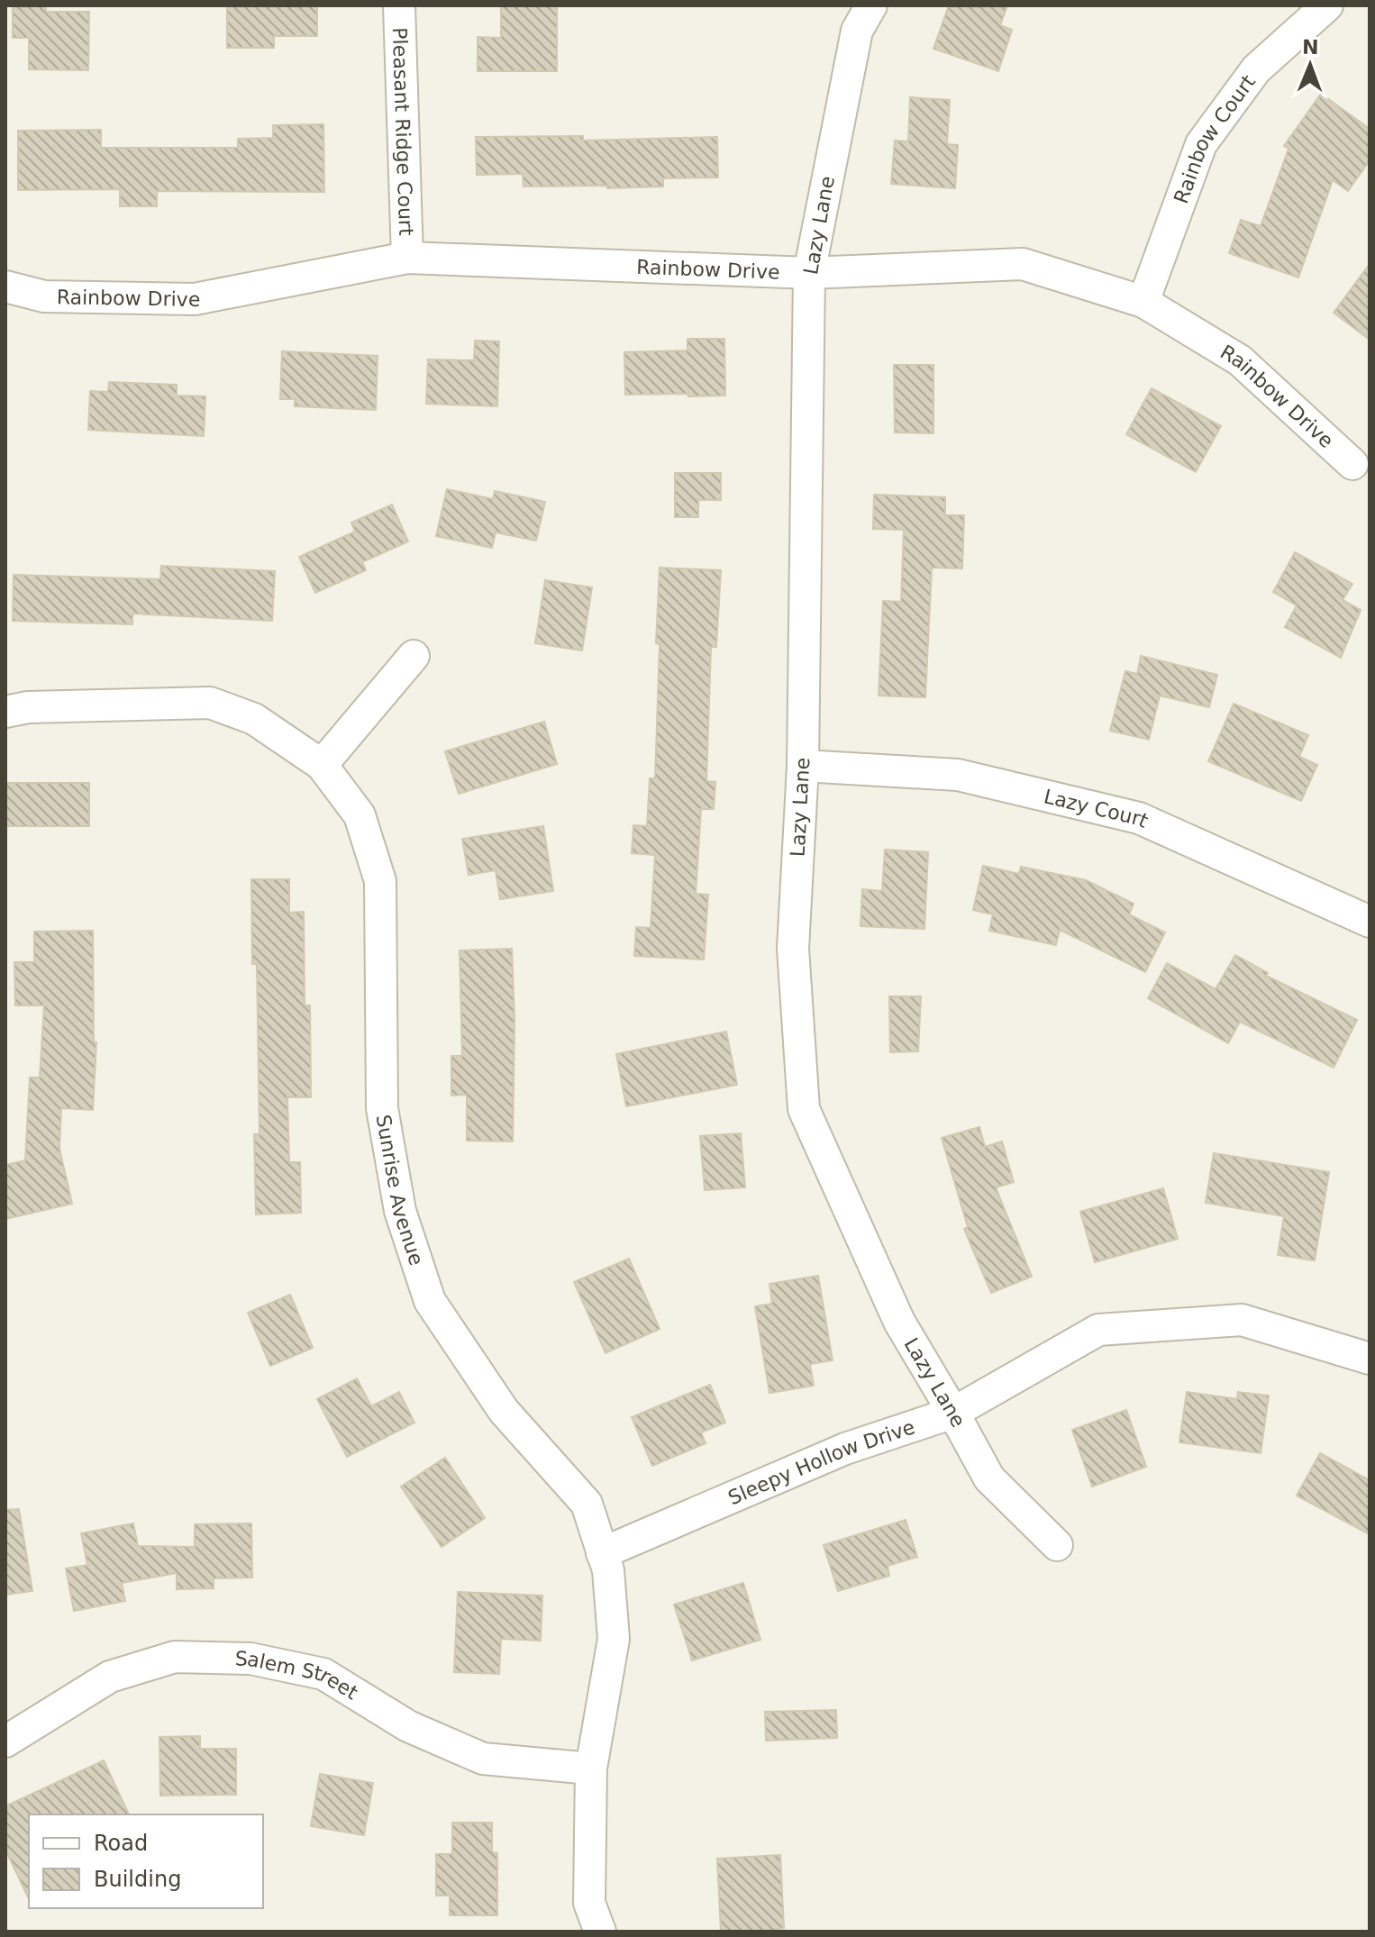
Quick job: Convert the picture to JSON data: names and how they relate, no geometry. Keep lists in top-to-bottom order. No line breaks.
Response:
{"streets":{"street":["Pleasant Ridge Court","Rainbow Court","Lazy Lane","Rainbow Drive","Lazy Court","Sunrise Avenue","Sleepy Hollow Drive","Salem Street"]},"crossings":[["Pleasant Ridge Court","Rainbow Drive"],["Rainbow Court","Rainbow Drive"],["Lazy Lane","Rainbow Drive"],["Lazy Lane","Lazy Court"],["Lazy Lane","Sleepy Hollow Drive"],["Sunrise Avenue","Sleepy Hollow Drive"],["Sunrise Avenue","Salem Street"]],"legend":["Road","Building"],"north":"top"}
